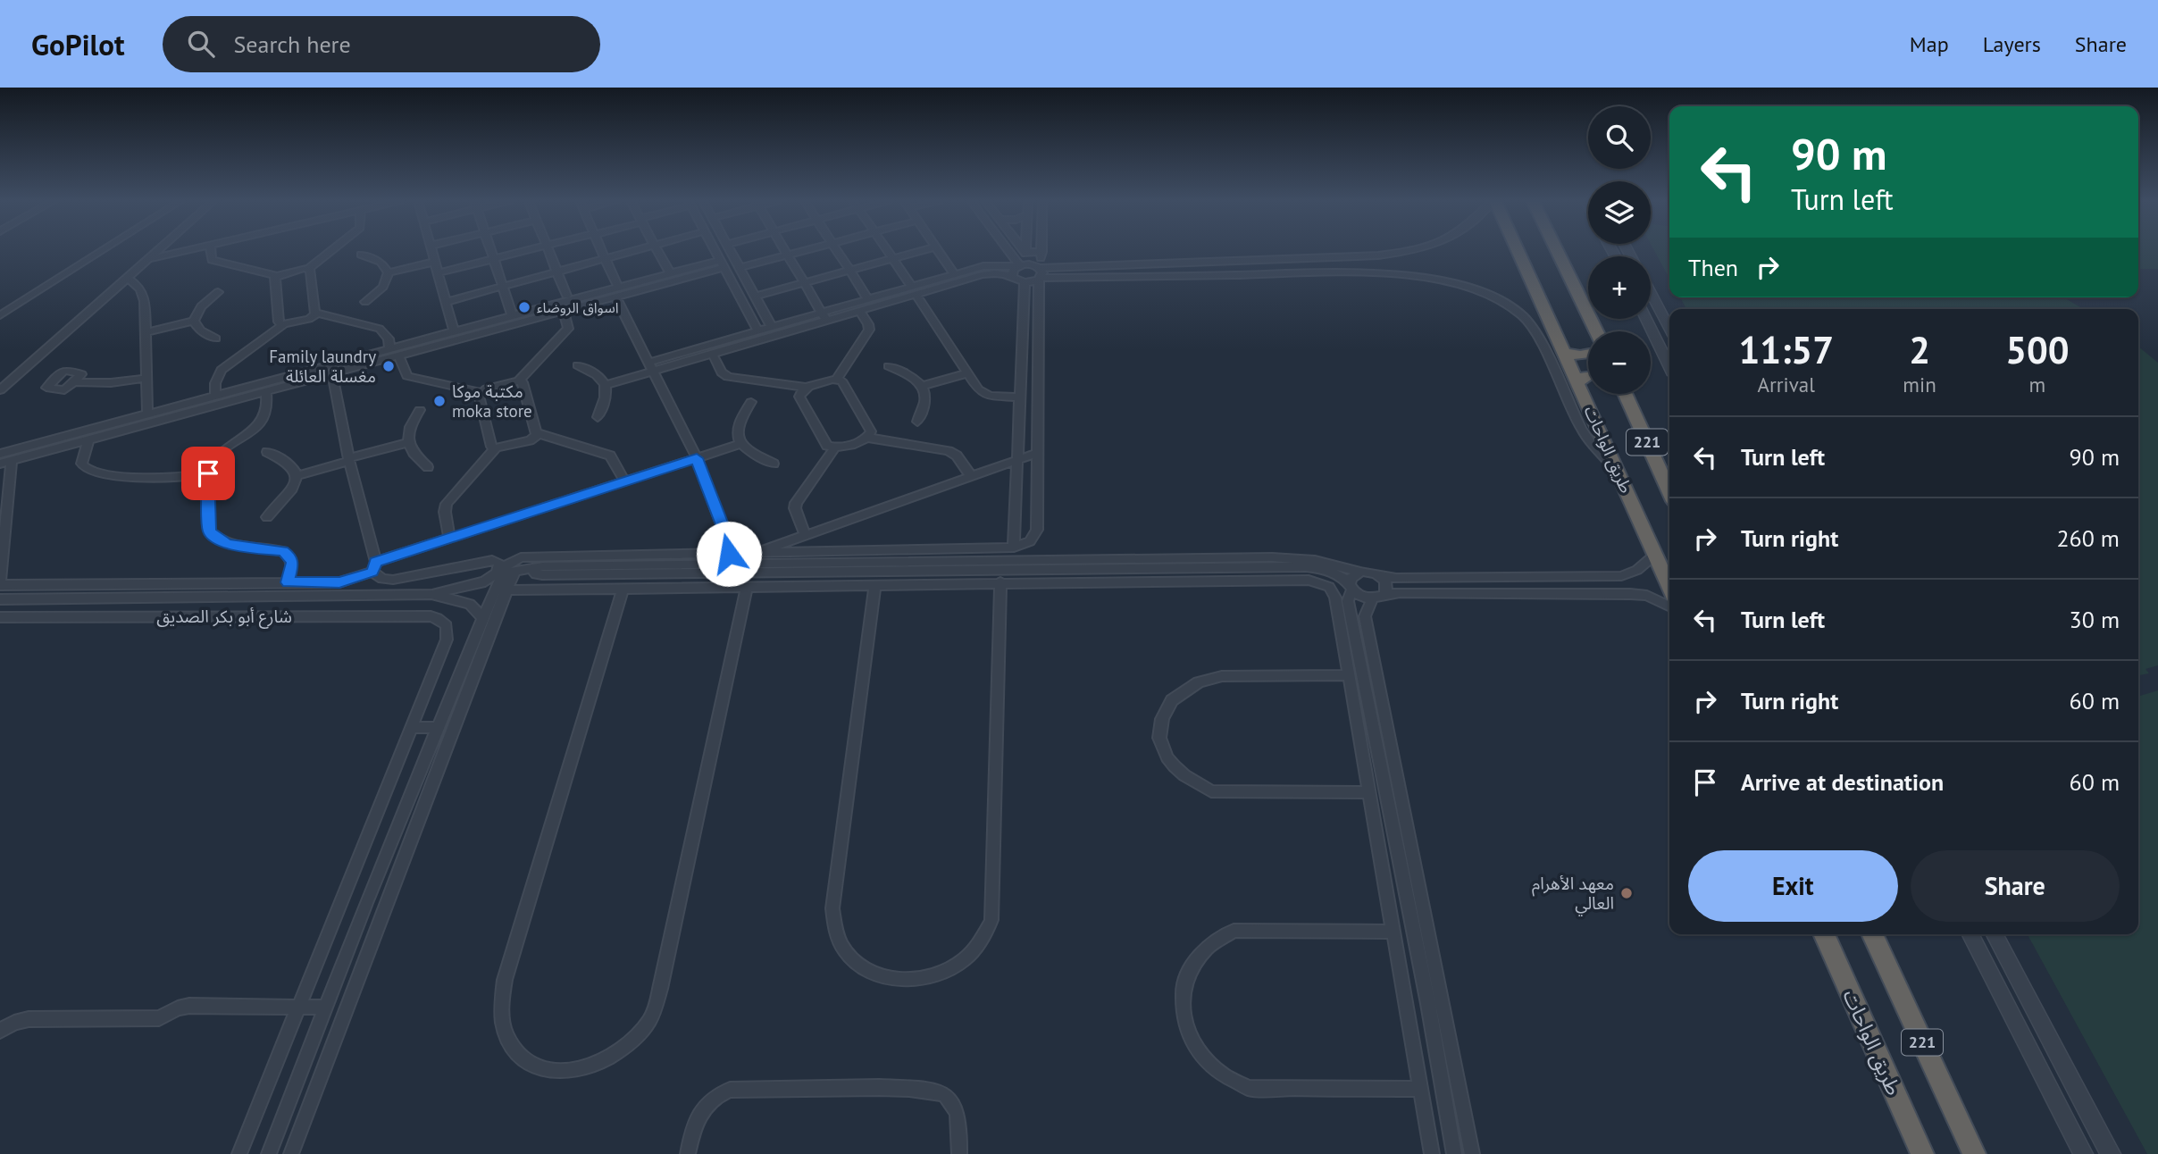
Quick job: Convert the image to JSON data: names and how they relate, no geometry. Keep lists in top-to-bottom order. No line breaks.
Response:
{"streets":{"highway":["221","طريق الواحات"],"street":["شارع أبو بكر الصديق"]},"places":["اسواق الروضاء","Family laundry مغسلة العائلة","مكتبة موكا moka store","معهد الأهرام العالي"],"page":{"header":"GoPilot","search":"Search here","nav":["Map","Layers","Share"],"map_buttons":["+","−"],"turn":["90 m","Turn left"],"then":"Then","eta":["11:57","Arrival","2","min","500","m"],"list":[{"name":"Turn left","value":"90 m"},{"name":"Turn right","value":"260 m"},{"name":"Turn left","value":"30 m"},{"name":"Turn right","value":"60 m"},{"name":"Arrive at destination","value":"60 m"}],"buttons":["Exit","Share"]}}
